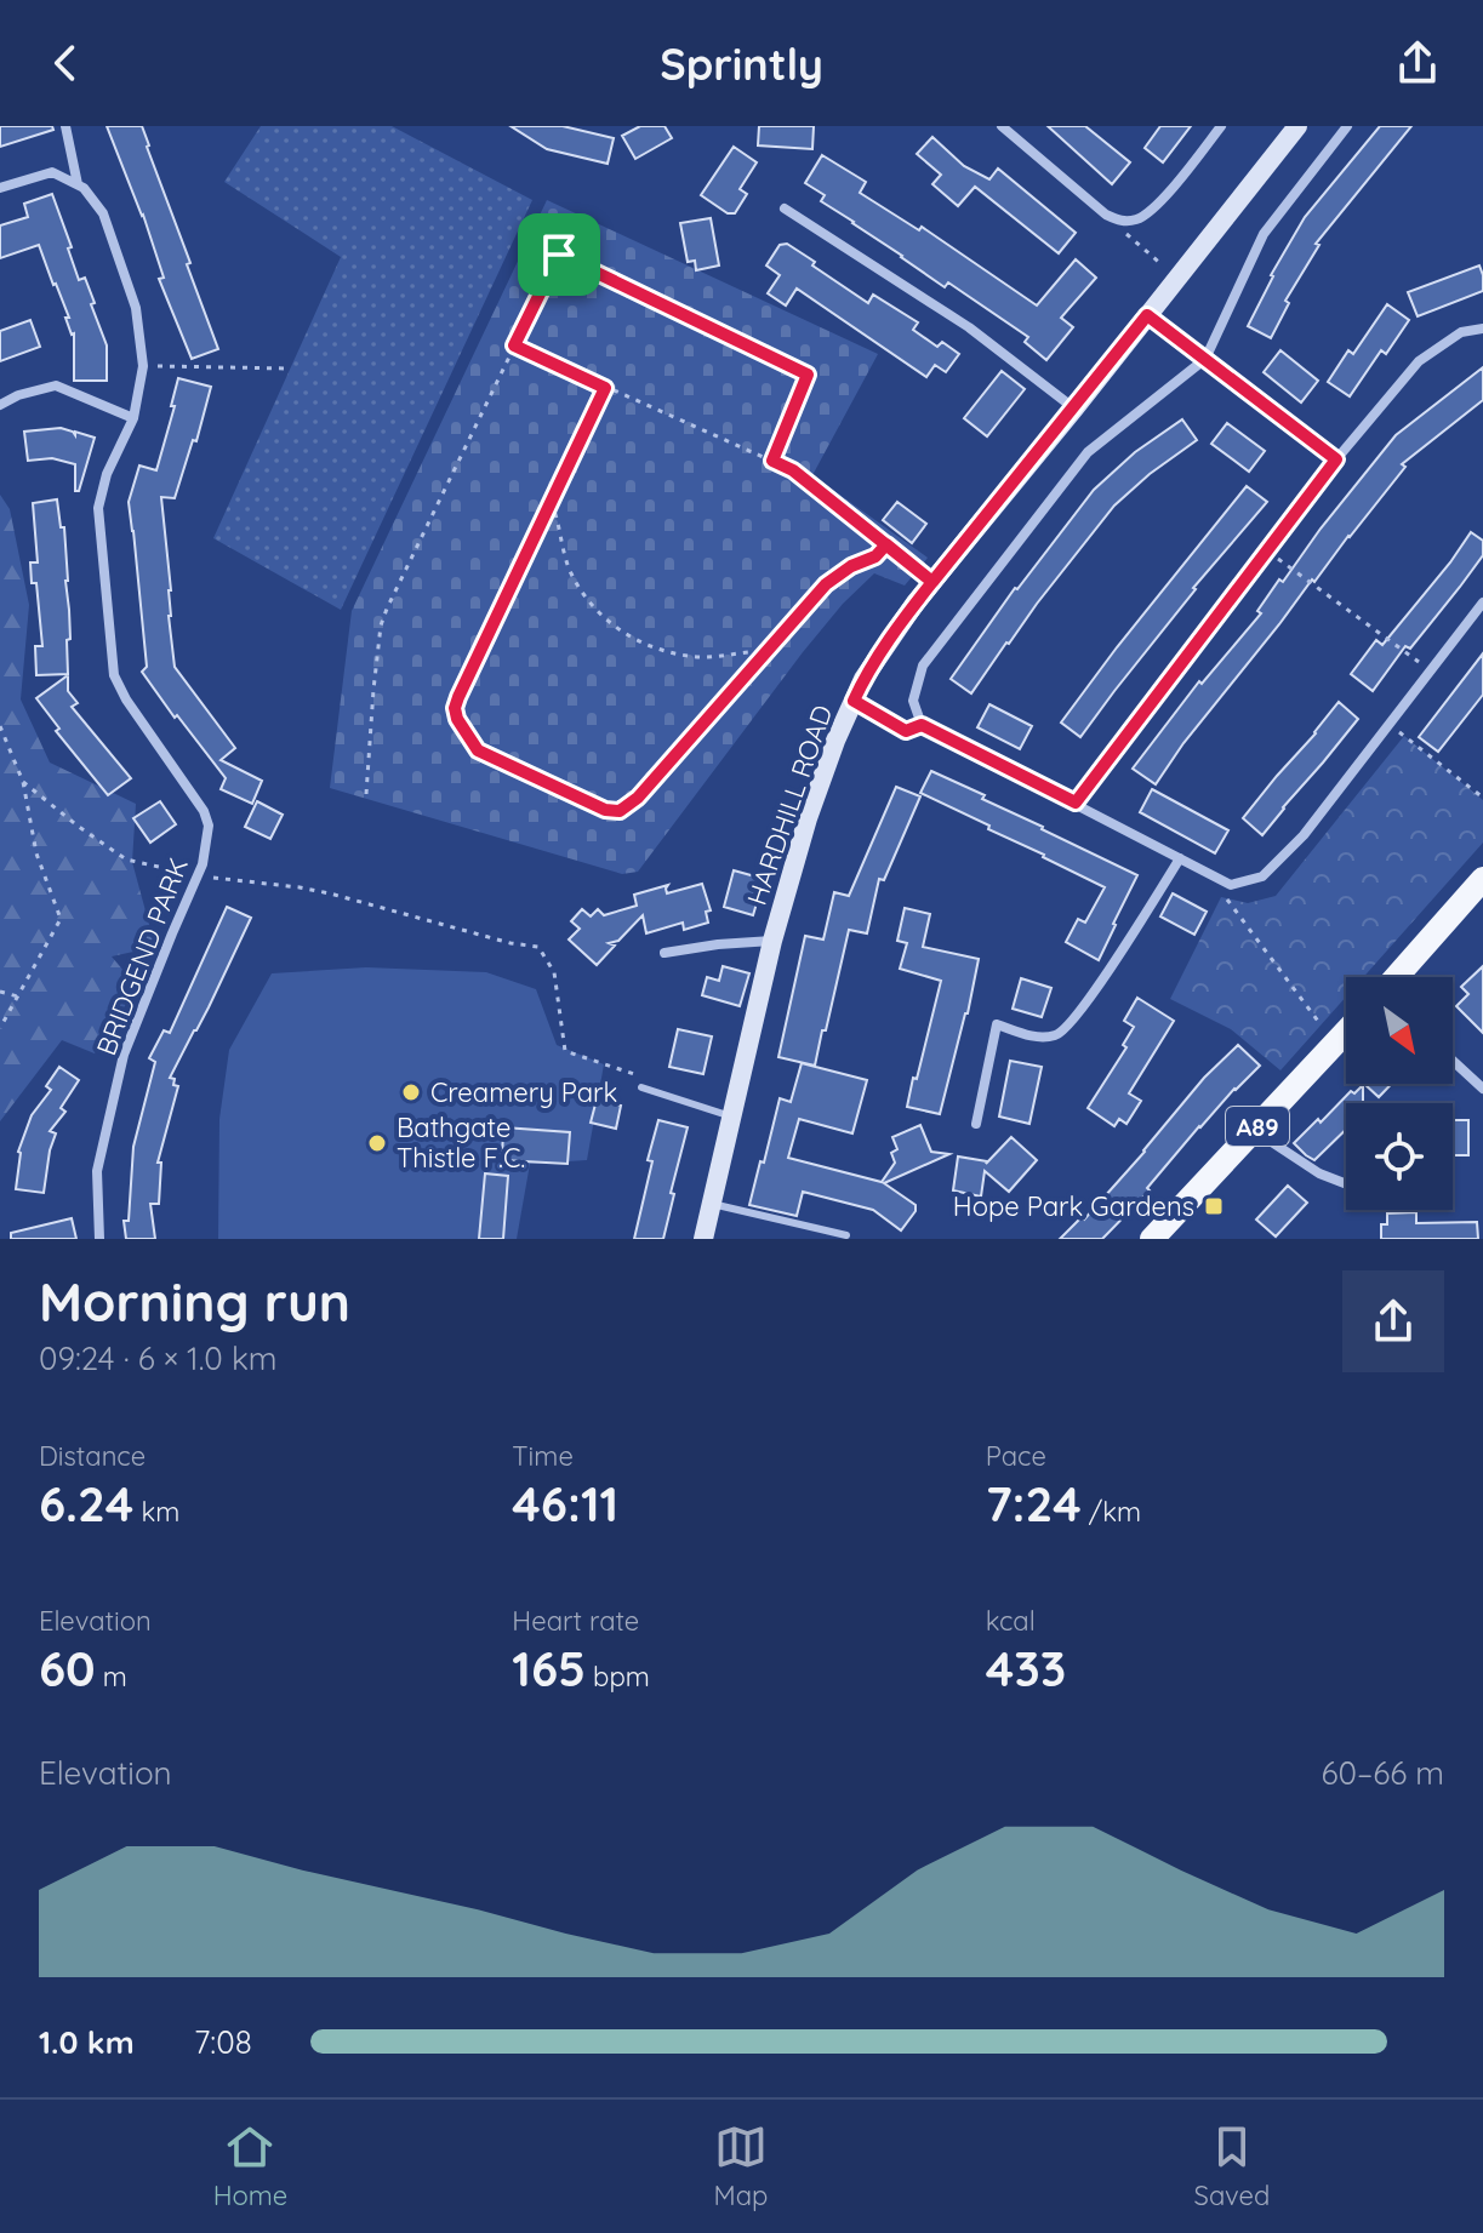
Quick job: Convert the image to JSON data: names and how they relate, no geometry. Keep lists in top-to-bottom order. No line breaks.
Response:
{"streets":{"main road":["HARDHILL ROAD","A89"],"street":["BRIDGEND PARK"]},"places":{"other":["Creamery Park","Bathgate Thistle F.C."],"transit":["Hope Park Gardens"]},"north":"bottom right","page":{"header":"Sprintly","heading":["Morning run","09:24 · 6 × 1.0 km"],"stats":[["Distance","6.24 km"],["Time","46:11"],["Pace","7:24 /km"],["Elevation","60 m"],["Heart rate","165 bpm"],["kcal","433"]],"chart":["Elevation","60–66 m"],"list":[{"name":"1.0 km","note":"7:08"}],"tabs":["Home","Map","Saved"]}}
